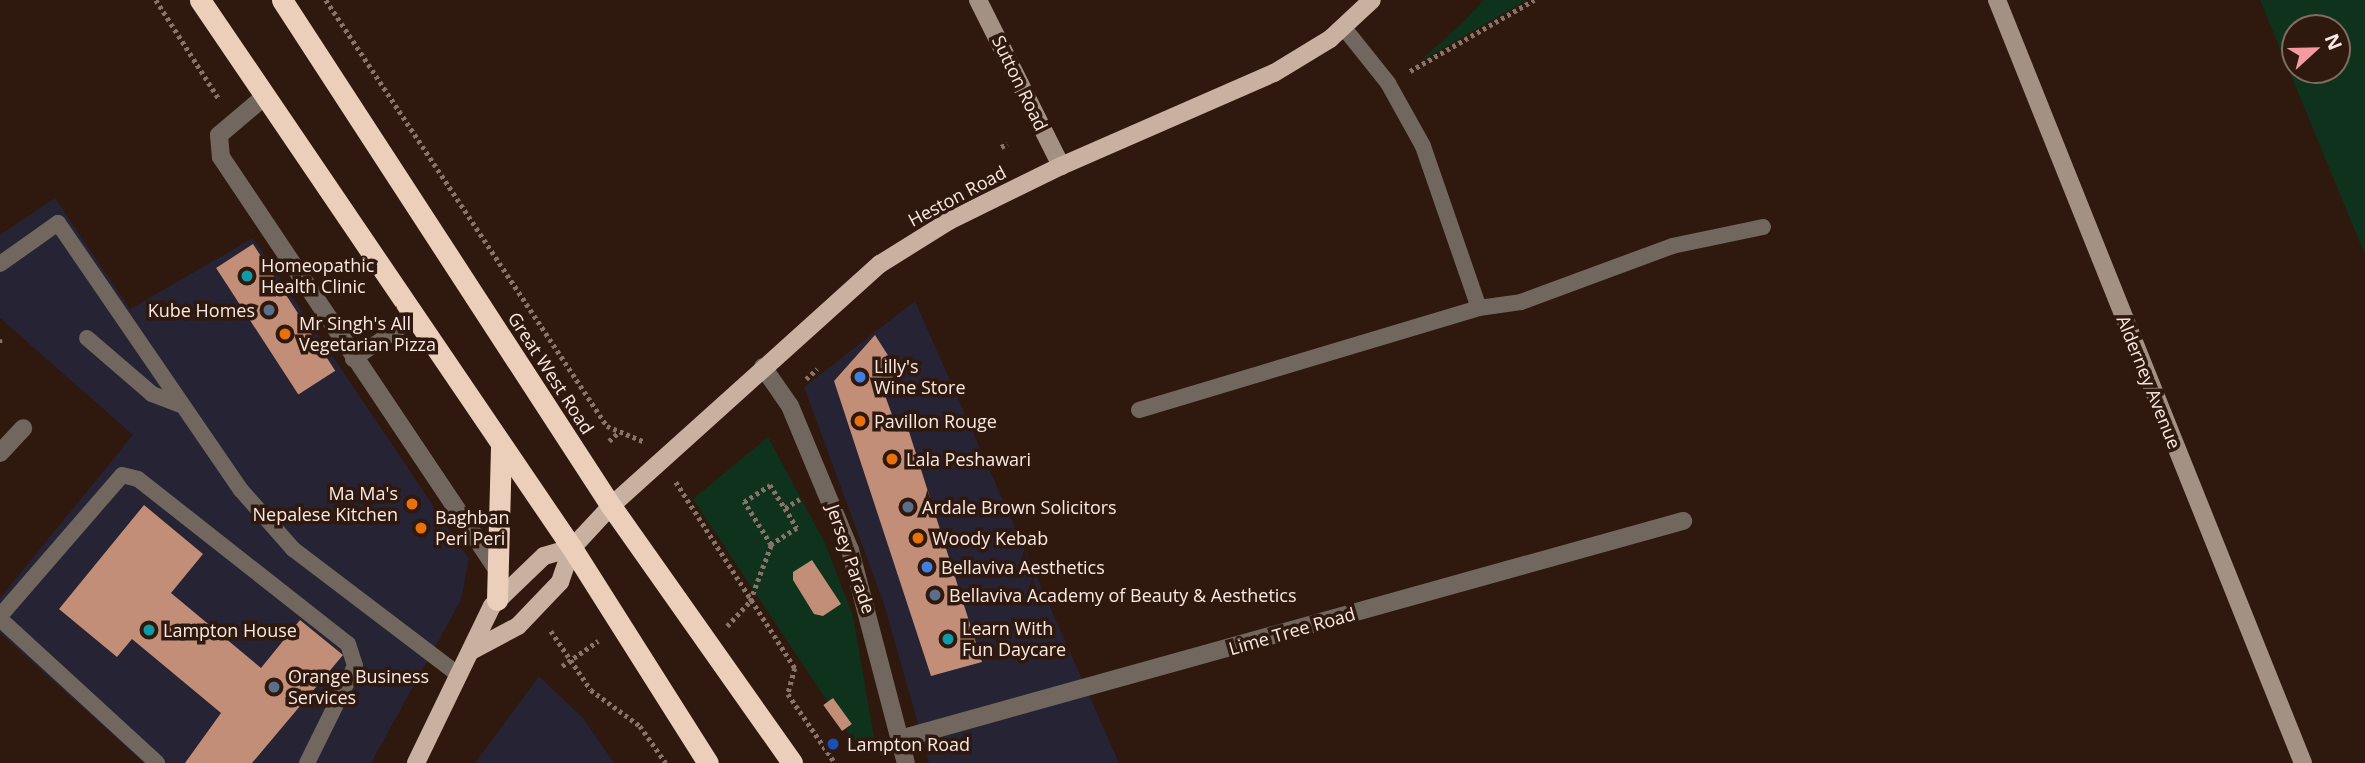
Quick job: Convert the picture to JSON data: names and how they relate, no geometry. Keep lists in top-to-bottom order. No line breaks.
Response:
{"streets":{"highway":["Great West Road"],"main road":["Heston Road"],"street":["Sutton Road","Alderney Avenue","Jersey Parade","Lime Tree Road"]},"crossings":[["Sutton Road","Heston Road"],["Heston Road","Great West Road"],["Heston Road","Jersey Parade"],["Jersey Parade","Lime Tree Road"]],"places":["Homeopathic Health Clinic","Kube Homes","Mr Singh's All Vegetarian Pizza","Lilly's Wine Store","Pavillon Rouge","Lala Peshawari","Ma Ma's Nepalese Kitchen","Ardale Brown Solicitors","Baghban Peri Peri","Woody Kebab","Bellaviva Aesthetics","Bellaviva Academy of Beauty & Aesthetics","Lampton House","Learn With Fun Daycare","Orange Business Services","Lampton Road"],"north":"right"}
